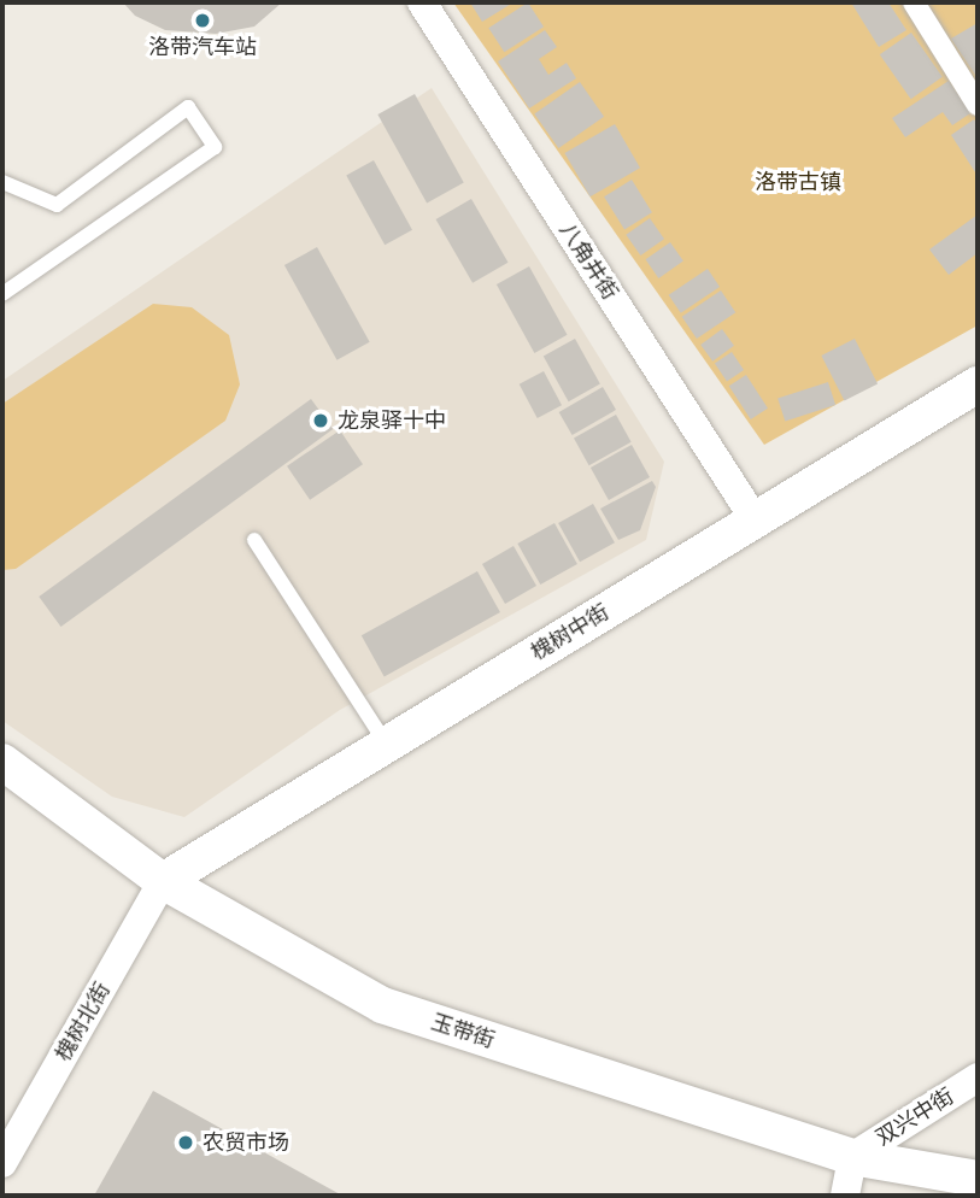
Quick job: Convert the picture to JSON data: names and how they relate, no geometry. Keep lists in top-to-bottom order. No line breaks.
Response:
{"streets":{"street":["八角井街","槐树中街","槐树北街","玉带街","双兴中街"]},"crossings":[["八角井街","槐树中街"],["槐树中街","槐树北街"],["槐树中街","玉带街"],["槐树北街","玉带街"],["玉带街","双兴中街"]],"parks":["洛带古镇"],"places":["洛带汽车站","龙泉驿十中","农贸市场"]}
